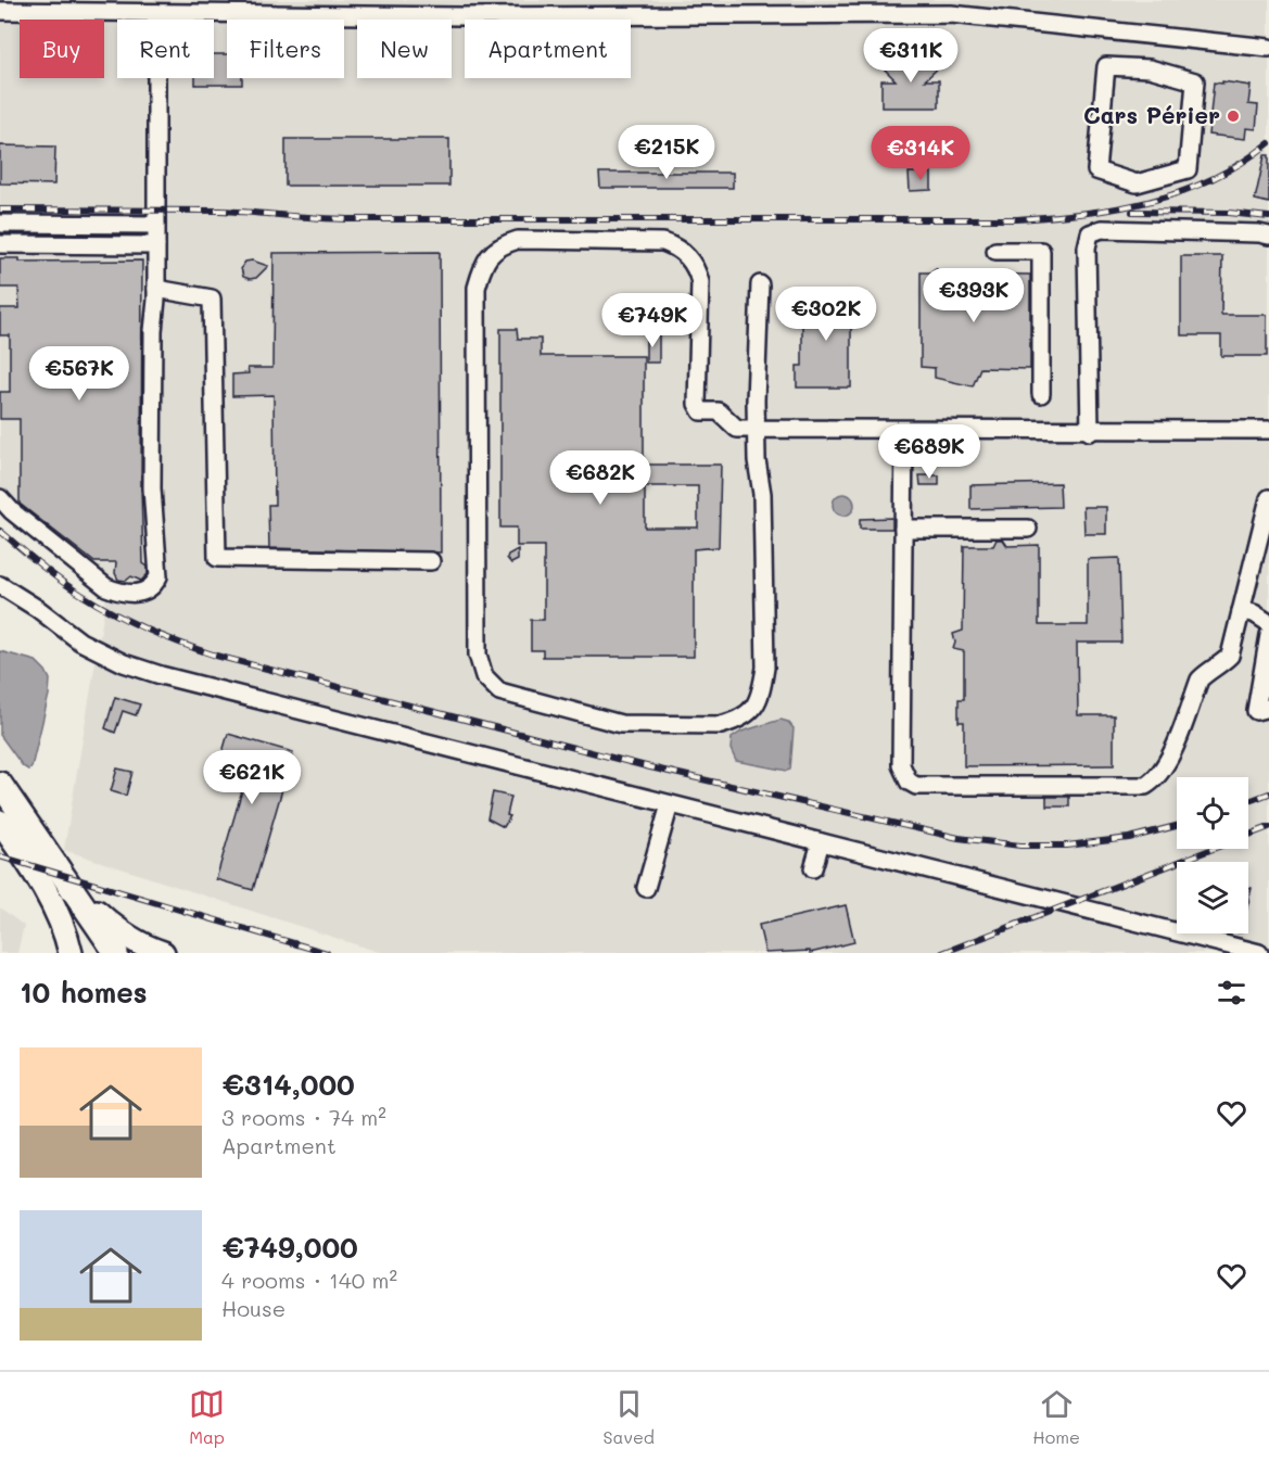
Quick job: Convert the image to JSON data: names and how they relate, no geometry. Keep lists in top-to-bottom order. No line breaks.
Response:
{"places":["Cars Périer"],"page":{"chip":["Buy","Rent","Filters","New","Apartment"],"price":["€311K","€215K","€314K","€393K","€302K","€749K","€567K","€689K","€682K","€621K"],"heading":"10 homes","list":[{"name":"€314,000","note":"3 rooms · 74 m² · Apartment"},{"name":"€749,000","note":"4 rooms · 140 m² · House"}],"tabs":["Map","Saved","Home"]}}
